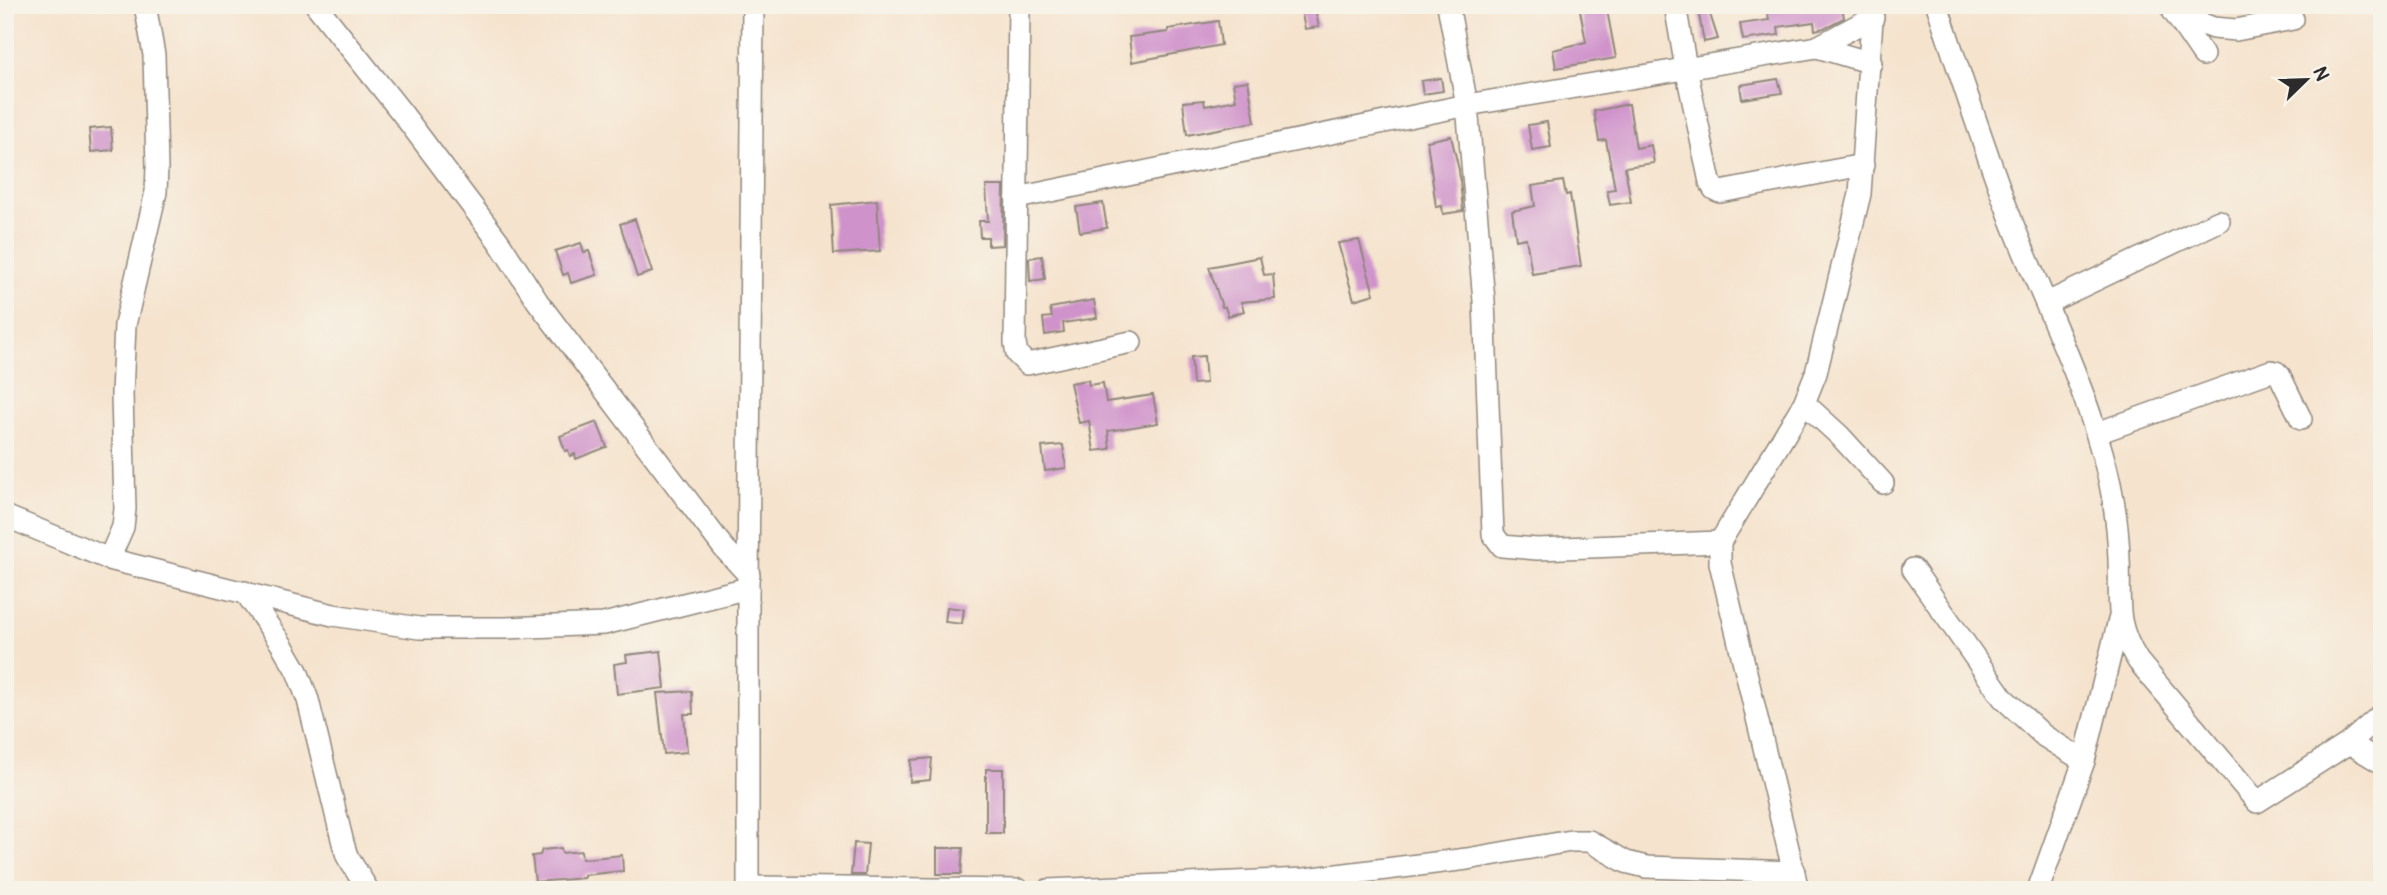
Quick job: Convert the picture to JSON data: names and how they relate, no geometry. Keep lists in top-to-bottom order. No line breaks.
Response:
{"north":"top right"}
